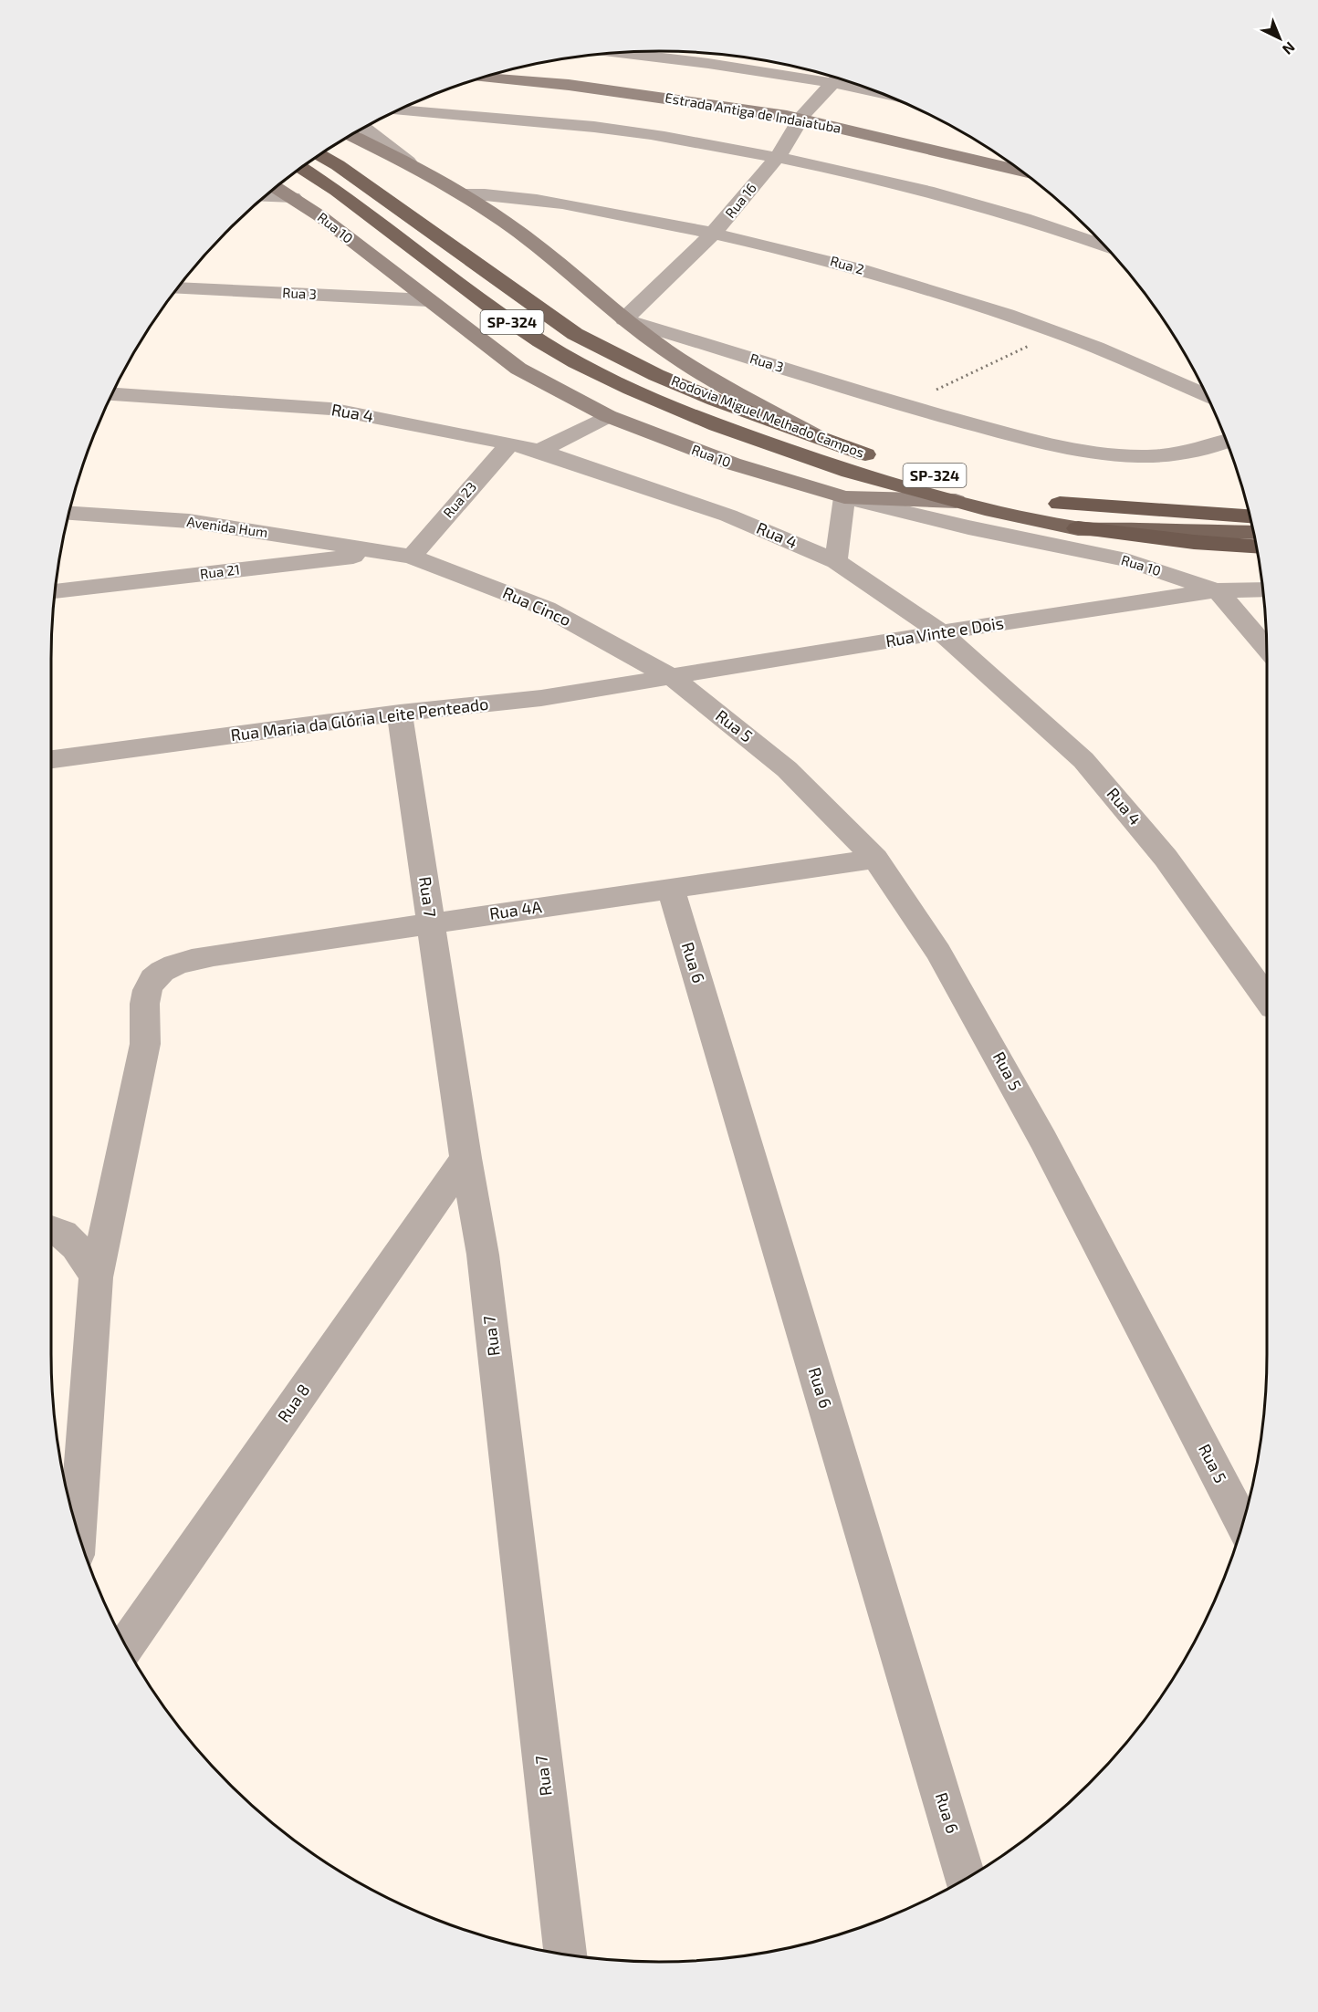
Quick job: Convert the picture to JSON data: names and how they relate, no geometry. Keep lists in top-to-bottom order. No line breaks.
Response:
{"streets":{"highway":["SP-324","Rodovia Miguel Melhado Campos"],"main road":["Estrada Antiga de Indaiatuba","Rua 10","Rua 3"],"street":["Rua 16","Rua 2","Rua 4","Rua 23","Avenida Hum","Rua 21","Rua Cinco","Rua Vinte e Dois","Rua Maria da Glória Leite Penteado","Rua 5","Rua 7","Rua 4A","Rua 6","Rua 8"]},"crossings":[["Estrada Antiga de Indaiatuba","Rua 16"],["Rua 16","Rua 2"],["Rua 16","Rua 3"],["Rua 10","Rua 3"],["Rua 10","Rua Vinte e Dois"],["Rua 2","Rua 3"],["Rua 4","Rua 23"],["Rua 4","Rua Vinte e Dois"],["Rua 23","Avenida Hum"],["Rua 23","Rua 21"],["Rua 23","Rua Cinco"],["Avenida Hum","Rua 21"],["Avenida Hum","Rua Cinco"],["Rua 21","Rua Cinco"],["Rua Cinco","Rua Vinte e Dois"],["Rua Cinco","Rua Maria da Glória Leite Penteado"],["Rua Cinco","Rua 5"],["Rua Vinte e Dois","Rua Maria da Glória Leite Penteado"],["Rua Vinte e Dois","Rua 5"],["Rua Maria da Glória Leite Penteado","Rua 5"],["Rua Maria da Glória Leite Penteado","Rua 7"],["Rua 5","Rua 4A"],["Rua 7","Rua 4A"],["Rua 7","Rua 8"],["Rua 4A","Rua 6"]],"north":"bottom right"}
